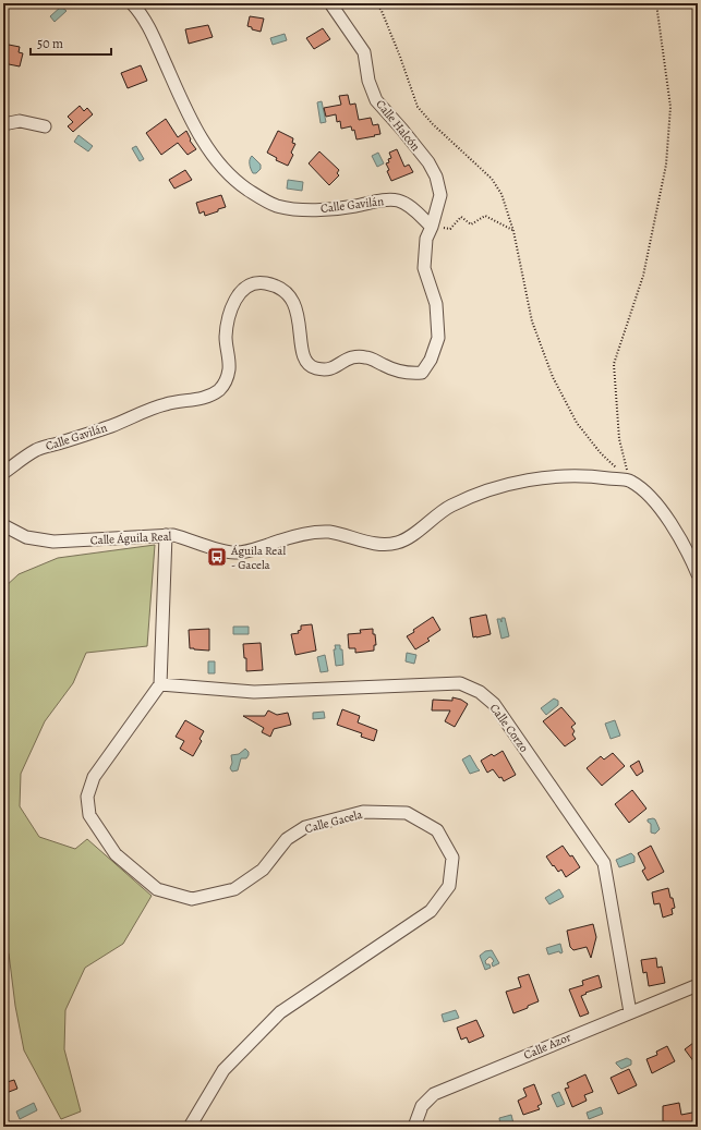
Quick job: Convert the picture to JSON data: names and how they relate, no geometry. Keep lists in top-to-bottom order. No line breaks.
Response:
{"streets":{"street":["Calle Halcón","Calle Gavilán","Calle Águila Real","Calle Corzo","Calle Gacela","Calle Azor"]},"crossings":[["Calle Halcón","Calle Gavilán"],["Calle Corzo","Calle Gacela"],["Calle Corzo","Calle Azor"]],"places":{"bus stop":["Águila Real - Gacela"]},"scale_bar":"50 m"}
